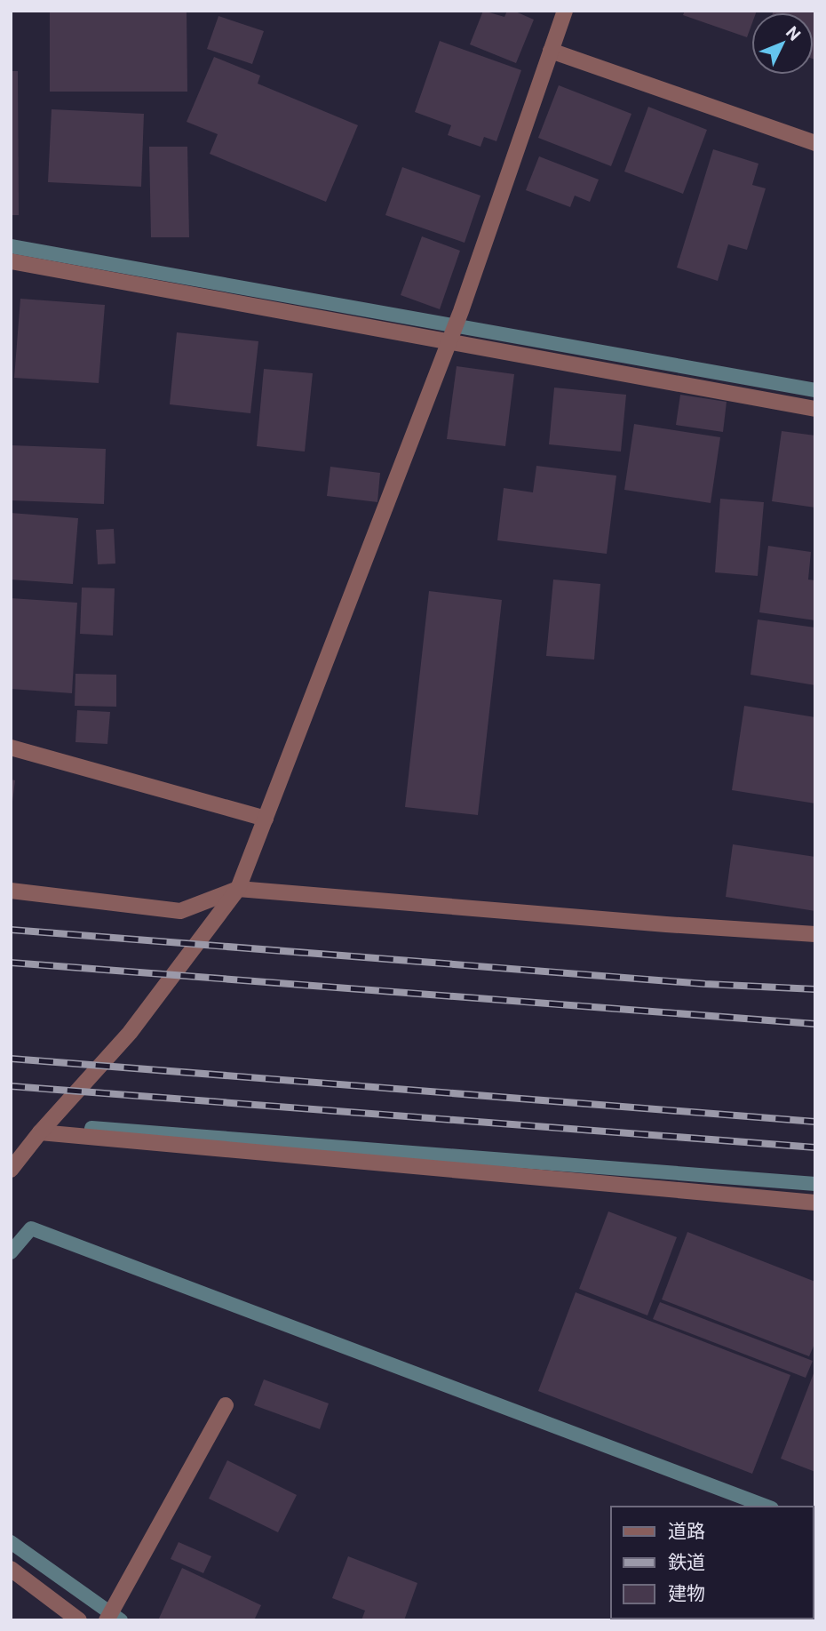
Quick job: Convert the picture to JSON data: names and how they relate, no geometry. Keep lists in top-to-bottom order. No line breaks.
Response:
{"legend":["道路","鉄道","建物"],"north":"top right"}
